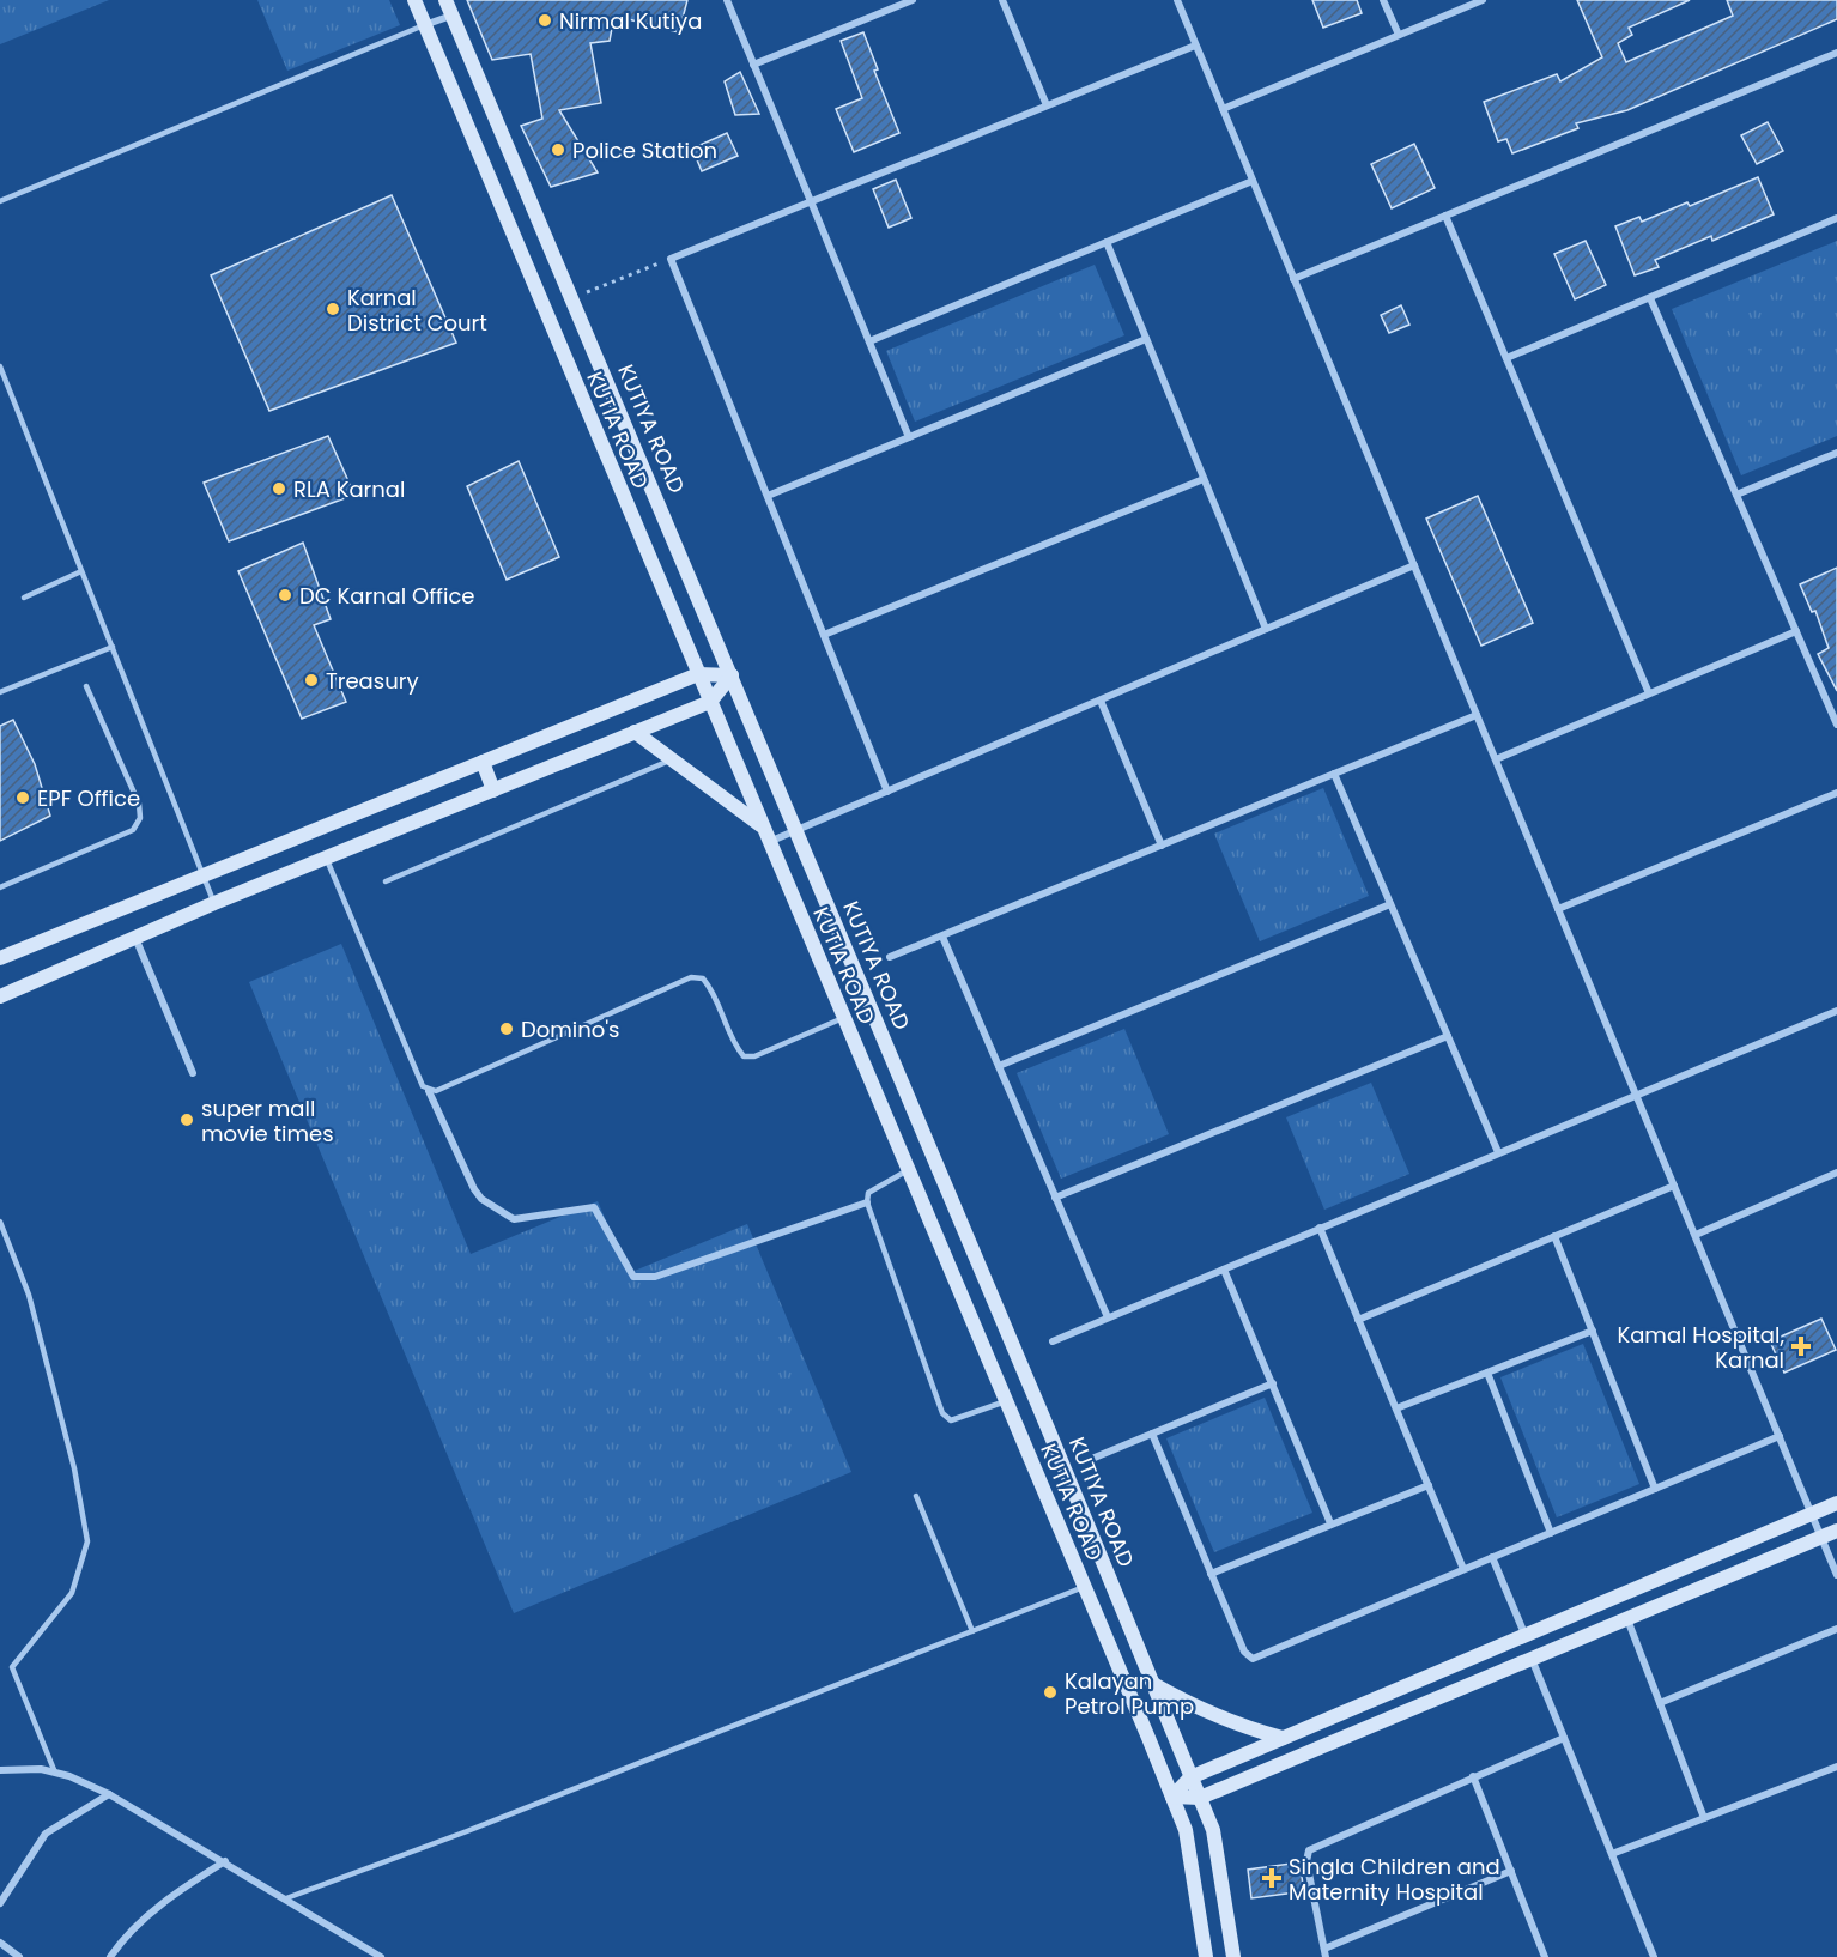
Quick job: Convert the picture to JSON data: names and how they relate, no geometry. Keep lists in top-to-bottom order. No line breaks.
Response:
{"streets":{"street":["KUTIYA ROAD","KUTIA ROAD"]},"places":{"other":["Nirmal Kutiya","Police Station","Karnal District Court","RLA Karnal","DC Karnal Office","Treasury","EPF Office","Domino's","super mall movie times","Kalayan Petrol Pump"],"health":["Kamal Hospital, Karnal","Singla Children and Maternity Hospital"]}}
